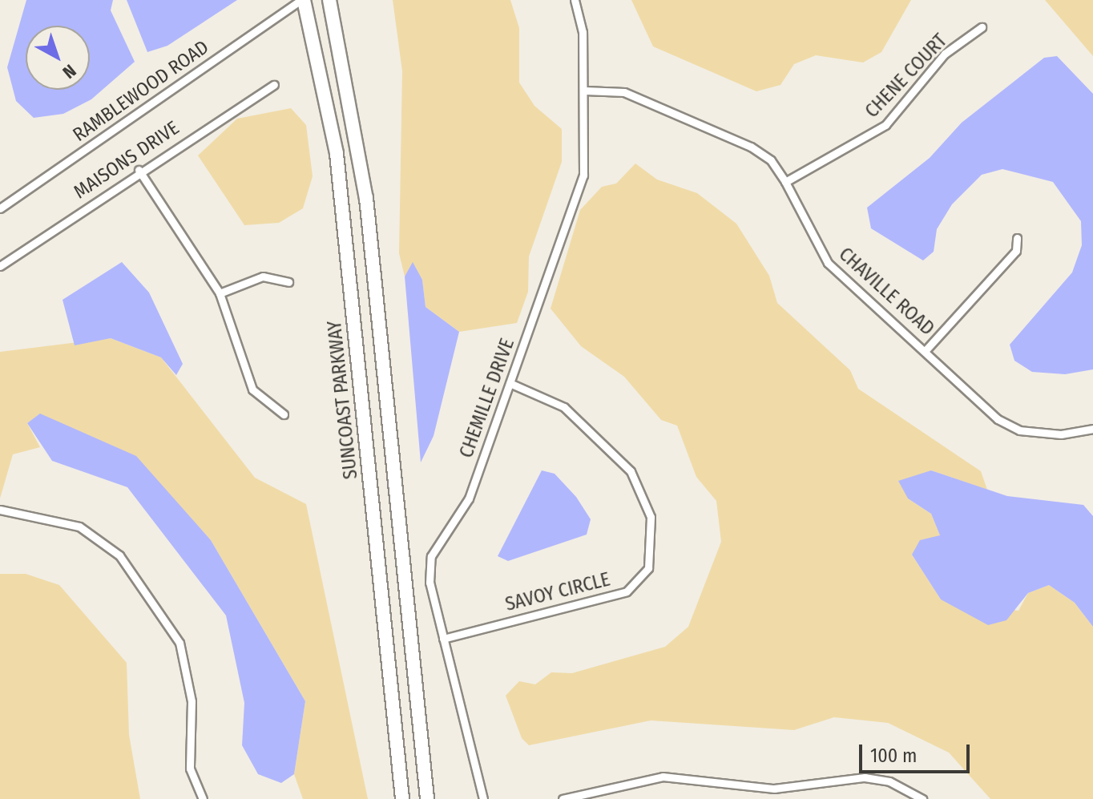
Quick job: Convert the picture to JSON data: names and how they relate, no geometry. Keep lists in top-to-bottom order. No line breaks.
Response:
{"streets":{"highway":["SUNCOAST PARKWAY"],"street":["CHENE COURT","RAMBLEWOOD ROAD","MAISONS DRIVE","CHAVILLE ROAD","CHEMILLE DRIVE","SAVOY CIRCLE"]},"crossings":[["CHENE COURT","CHAVILLE ROAD"],["RAMBLEWOOD ROAD","SUNCOAST PARKWAY"],["CHAVILLE ROAD","CHEMILLE DRIVE"],["CHEMILLE DRIVE","SAVOY CIRCLE"]],"scale_bar":"100 m","north":"bottom right"}
